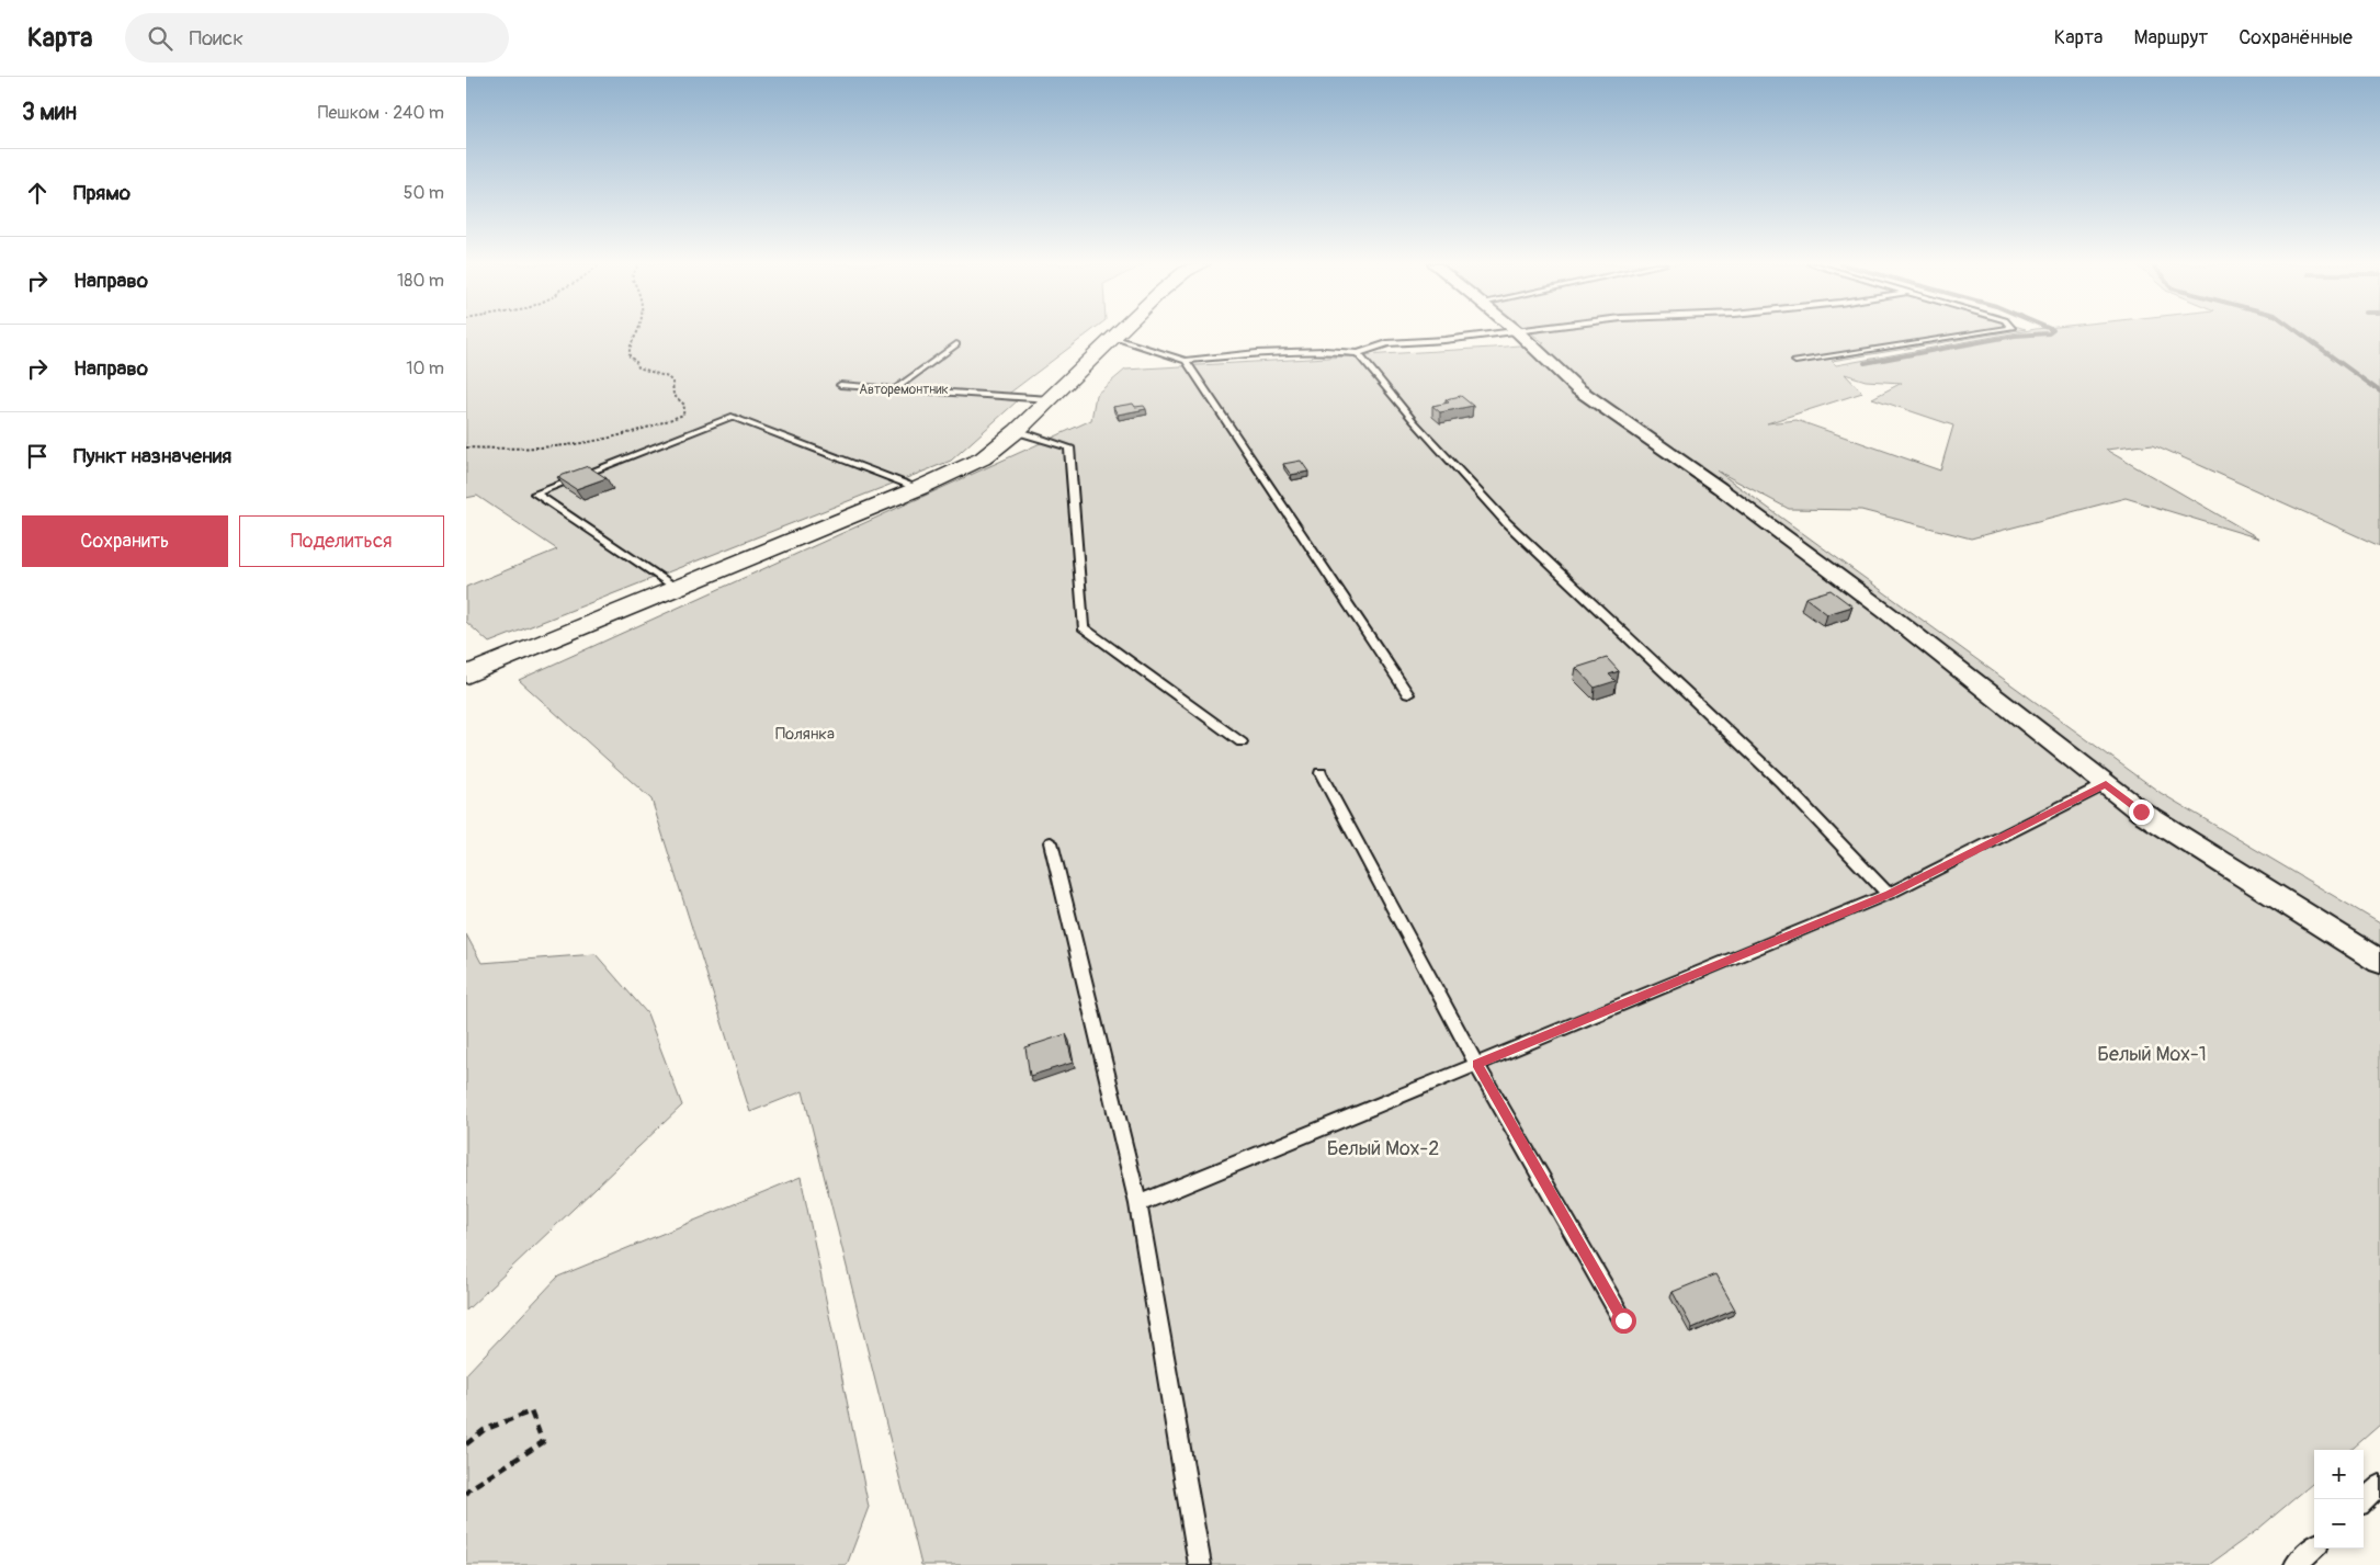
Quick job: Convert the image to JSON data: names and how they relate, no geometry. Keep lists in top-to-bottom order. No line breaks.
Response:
{"parks":["Авторемонтник","Полянка","Белый Мох-1","Белый Мох-2"],"page":{"header":"Карта","search":"Поиск","nav":["Карта","Маршрут","Сохранённые"],"heading":["3 мин","Пешком · 240 m"],"list":[["Прямо","50 m"],["Направо","180 m"],["Направо","10 m"],"Пункт назначения"],"buttons":["Сохранить","Поделиться"],"map_buttons":["+","−"]}}
